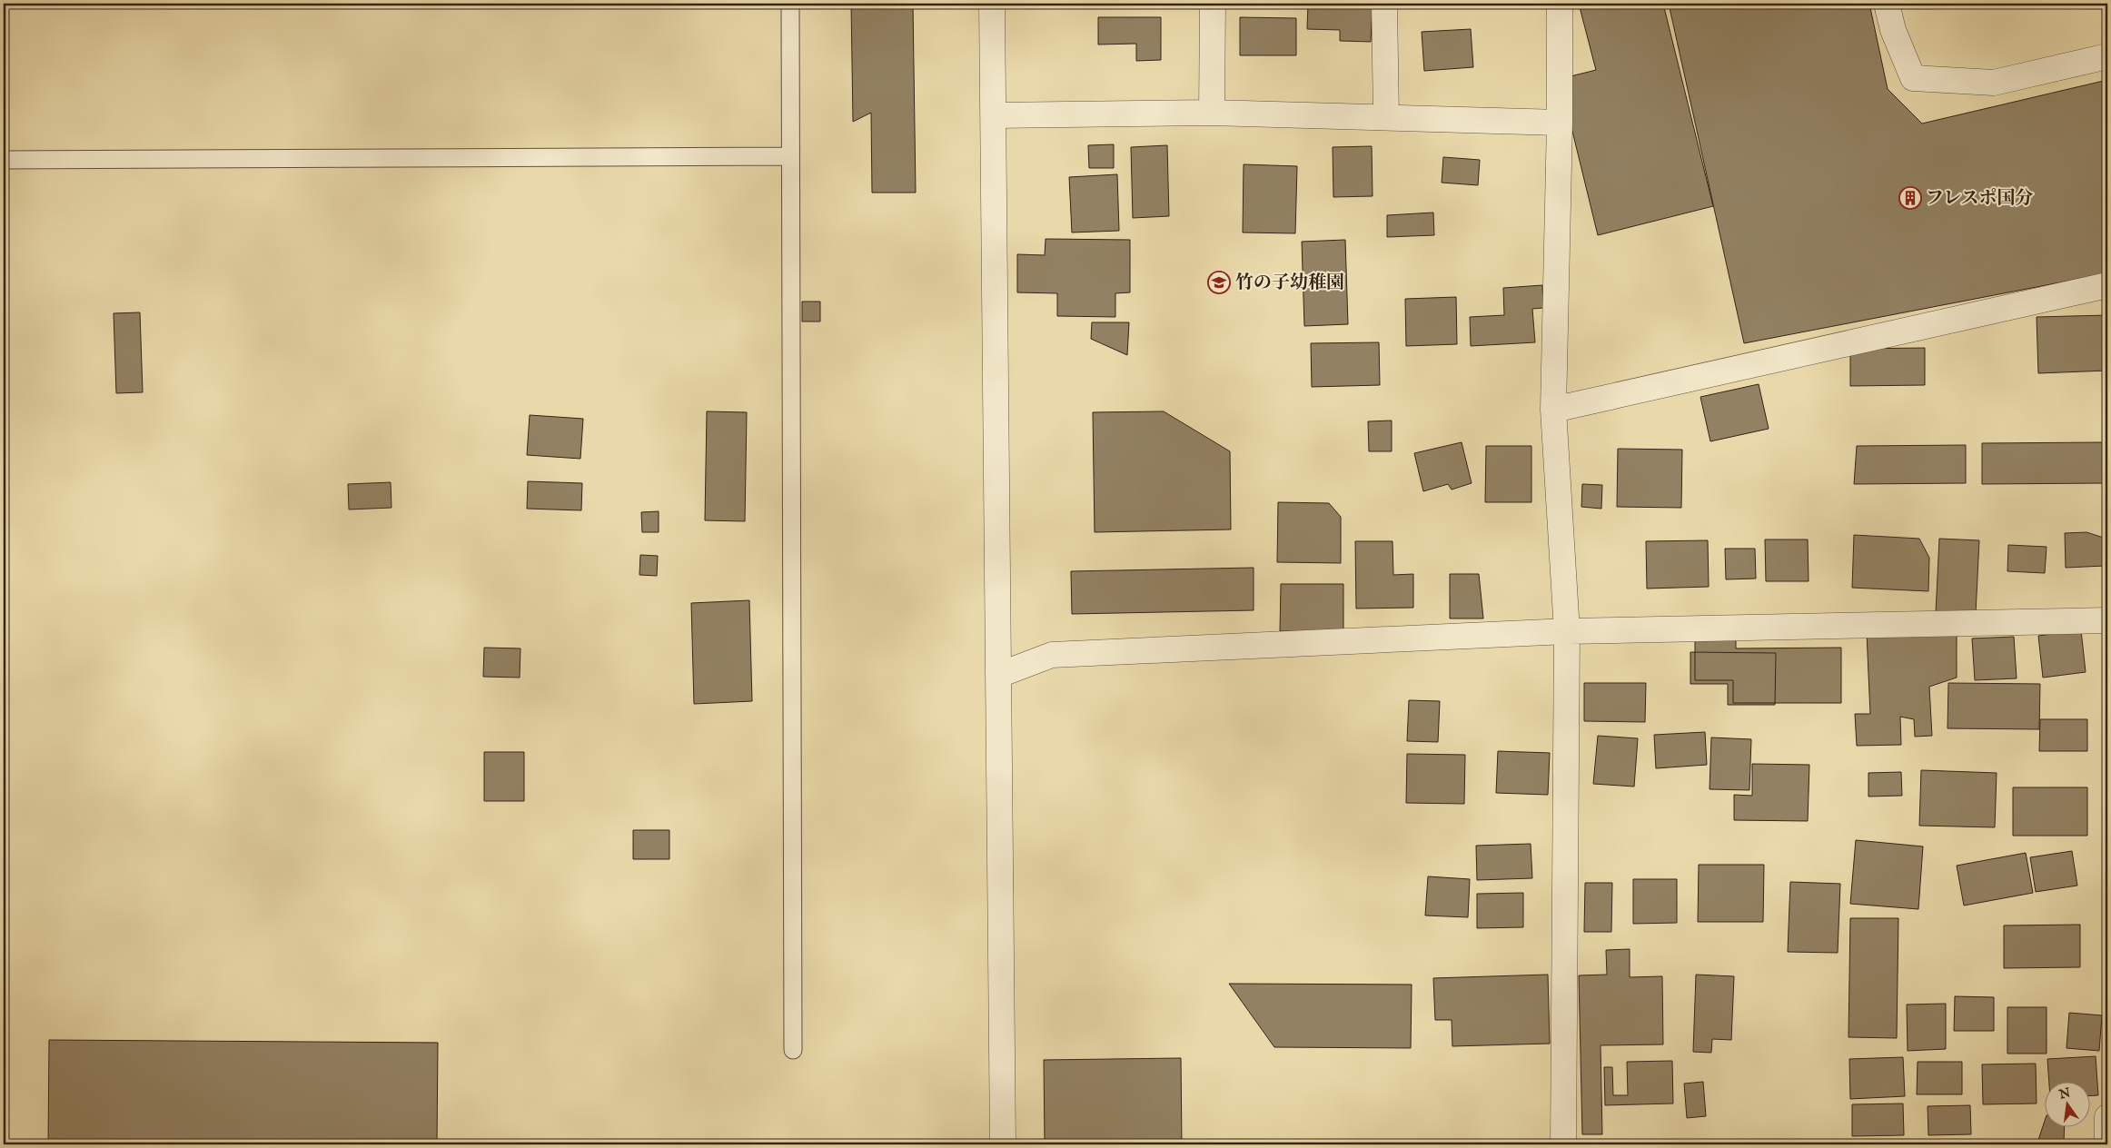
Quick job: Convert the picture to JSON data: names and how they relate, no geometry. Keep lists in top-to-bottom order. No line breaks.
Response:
{"places":{"building":["フレスポ国分"],"school or university":["竹の子幼稚園"]},"north":"top"}
